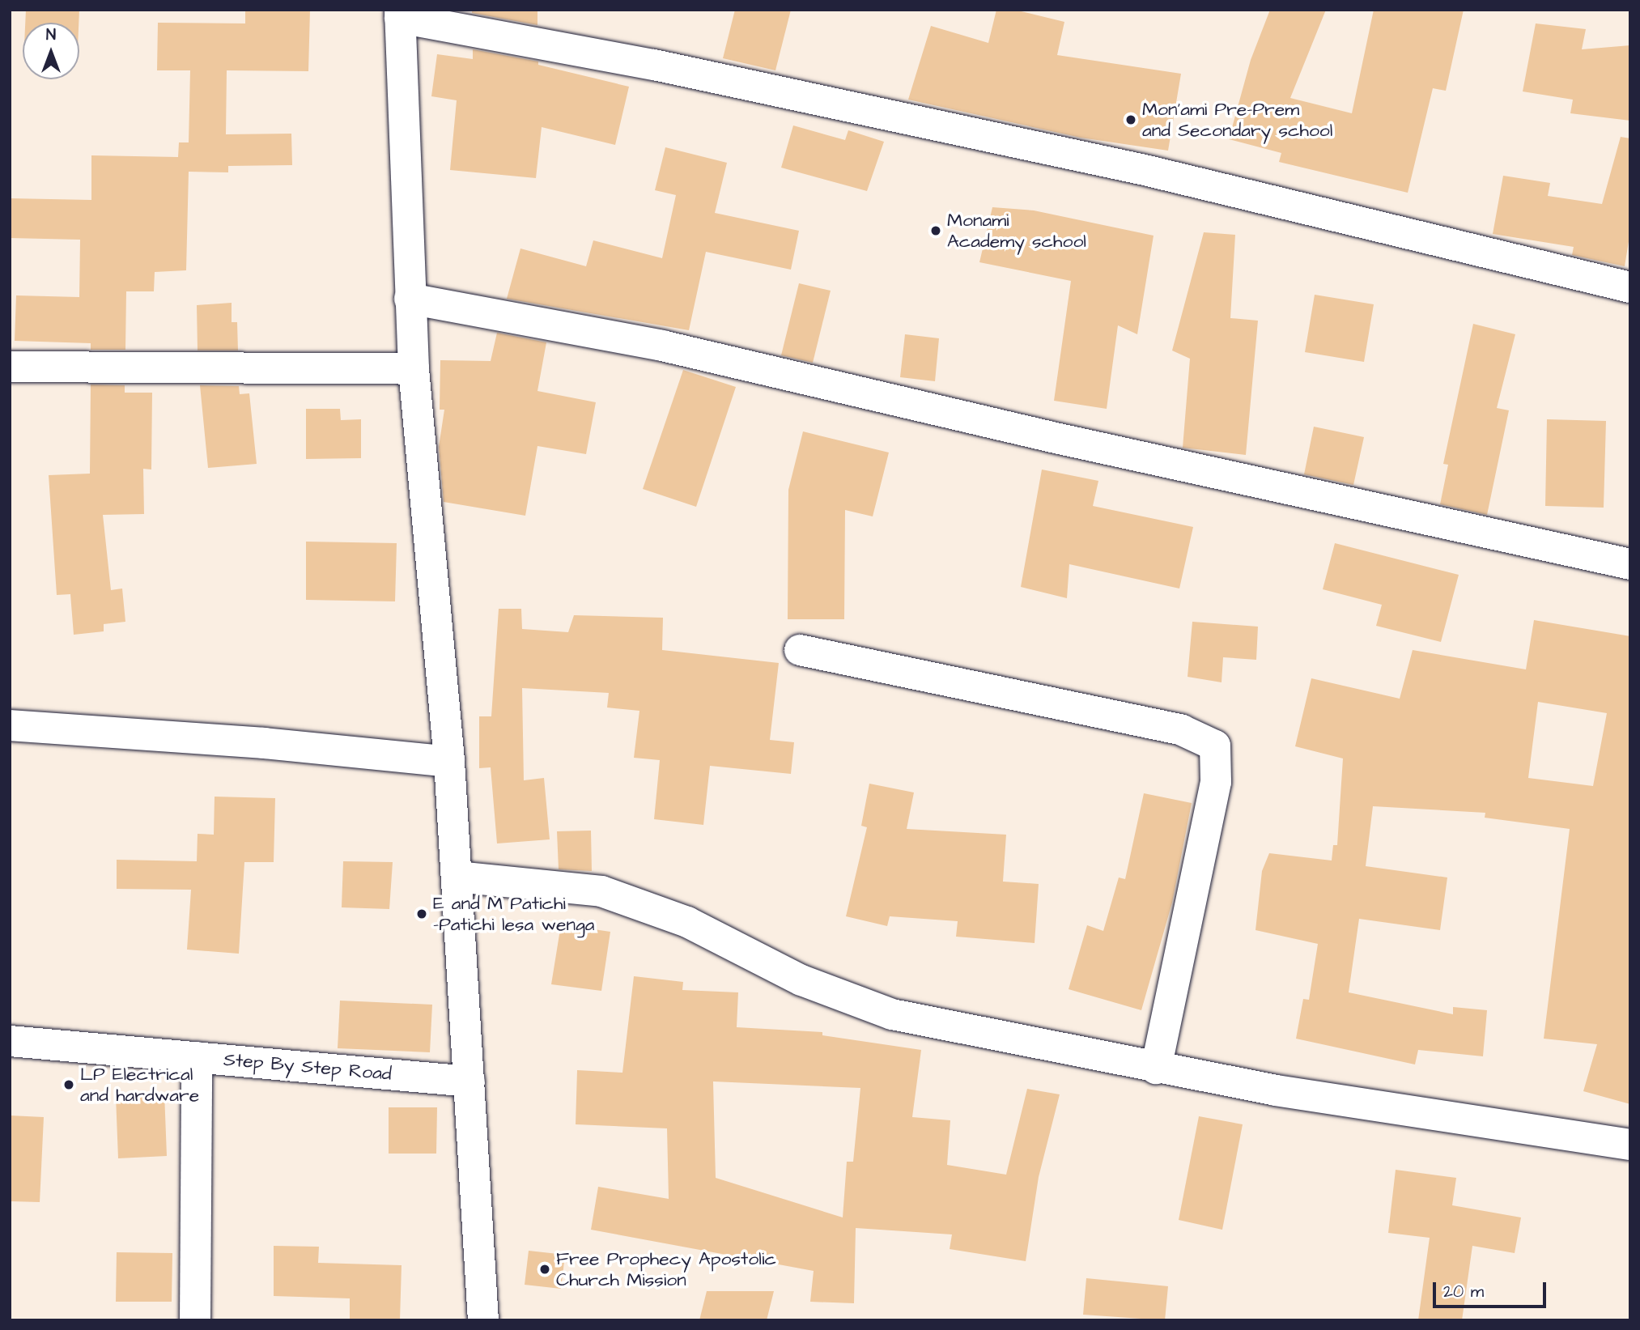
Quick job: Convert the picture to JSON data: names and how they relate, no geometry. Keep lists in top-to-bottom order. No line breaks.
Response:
{"streets":{"street":["Step By Step Road"]},"places":["Mon'ami Pre-Prem and Secondary school","Monami Academy school","E and M Patichi -Patichi lesa wenga","LP Electrical and hardware","Free Prophecy Apostolic Church Mission"],"scale_bar":"20 m","north":"top"}
